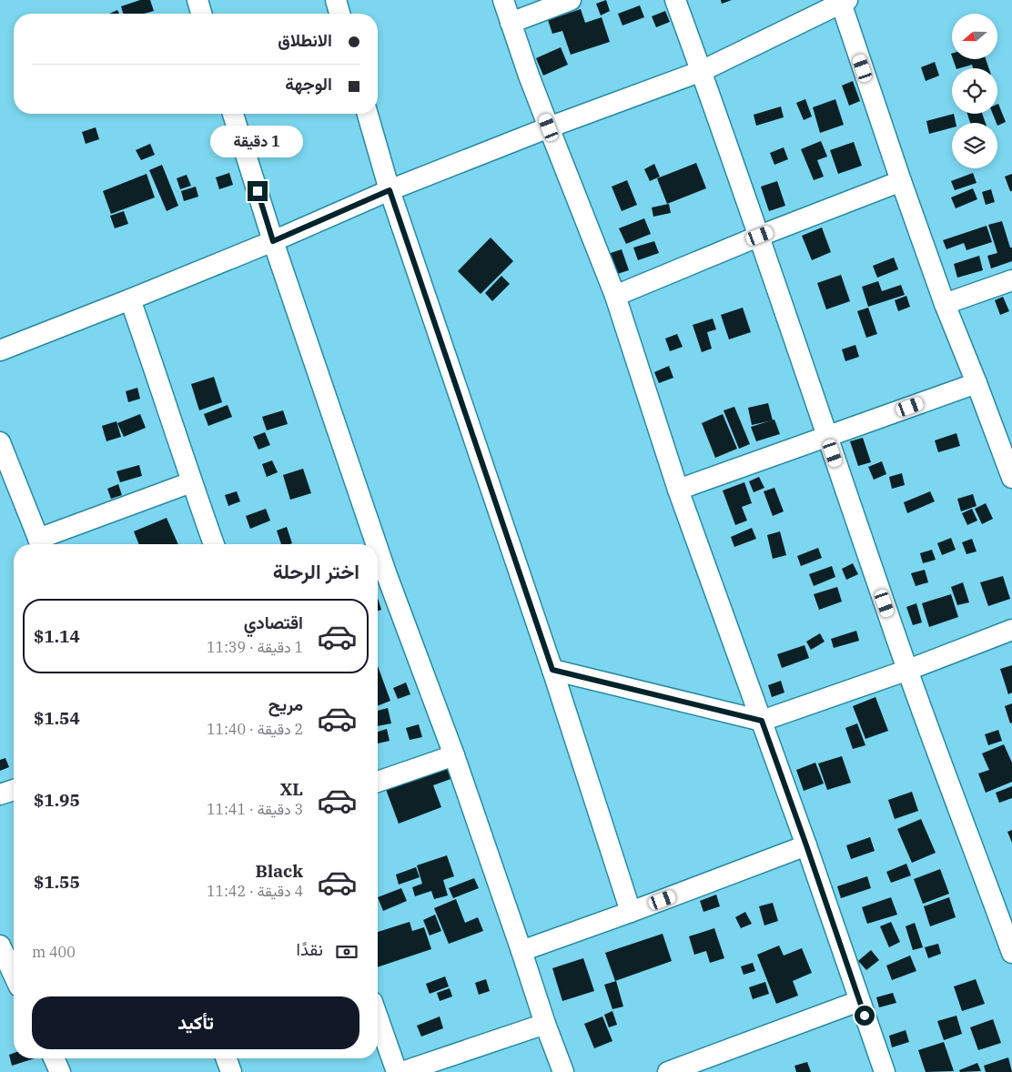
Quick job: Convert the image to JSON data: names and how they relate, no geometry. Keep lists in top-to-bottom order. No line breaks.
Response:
{"north":"left","page":{"banner":["الانطلاق","الوجهة"],"bubble":"1 دقيقة","heading":"اختر الرحلة","list":[{"name":"اقتصادي","note":"1 دقيقة · 11:39","value":"$1.14"},{"name":"مريح","note":"2 دقيقة · 11:40","value":"$1.54"},{"name":"XL","note":"3 دقيقة · 11:41","value":"$1.95"},{"name":"Black","note":"4 دقيقة · 11:42","value":"$1.55"}],"pay":["نقدًا","400 m"],"buttons":"تأكيد"}}
